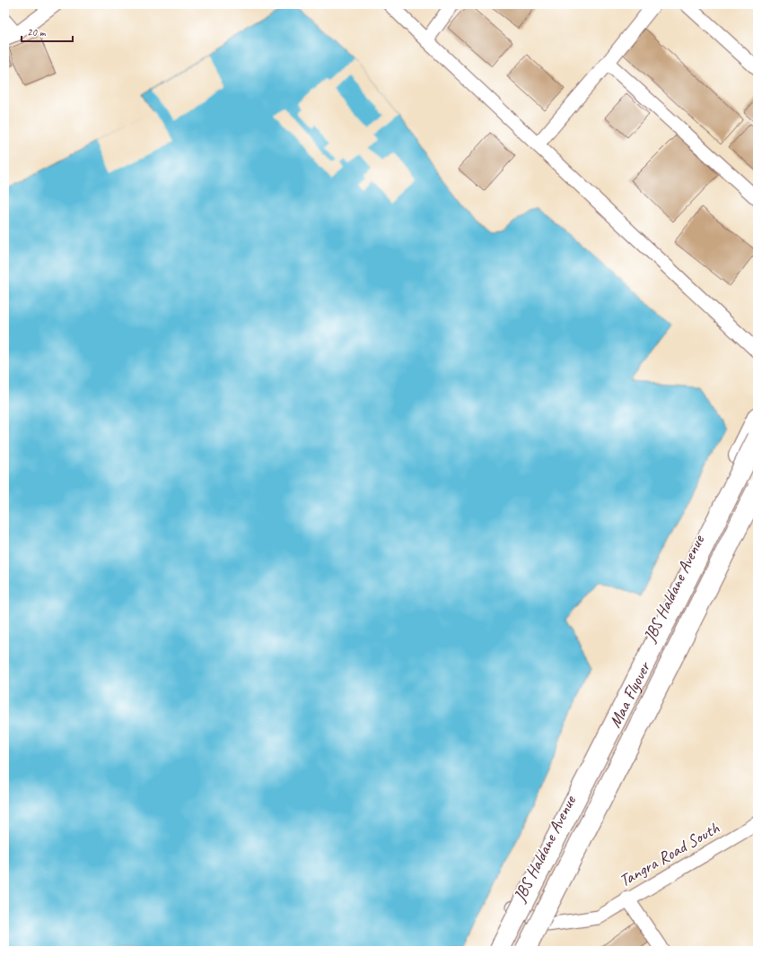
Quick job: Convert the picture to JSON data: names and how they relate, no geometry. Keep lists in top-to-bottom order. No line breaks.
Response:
{"streets":{"main road":["JBS Haldane Avenue","Maa Flyover"],"street":["Tangra Road South"]},"scale_bar":"20 m"}
